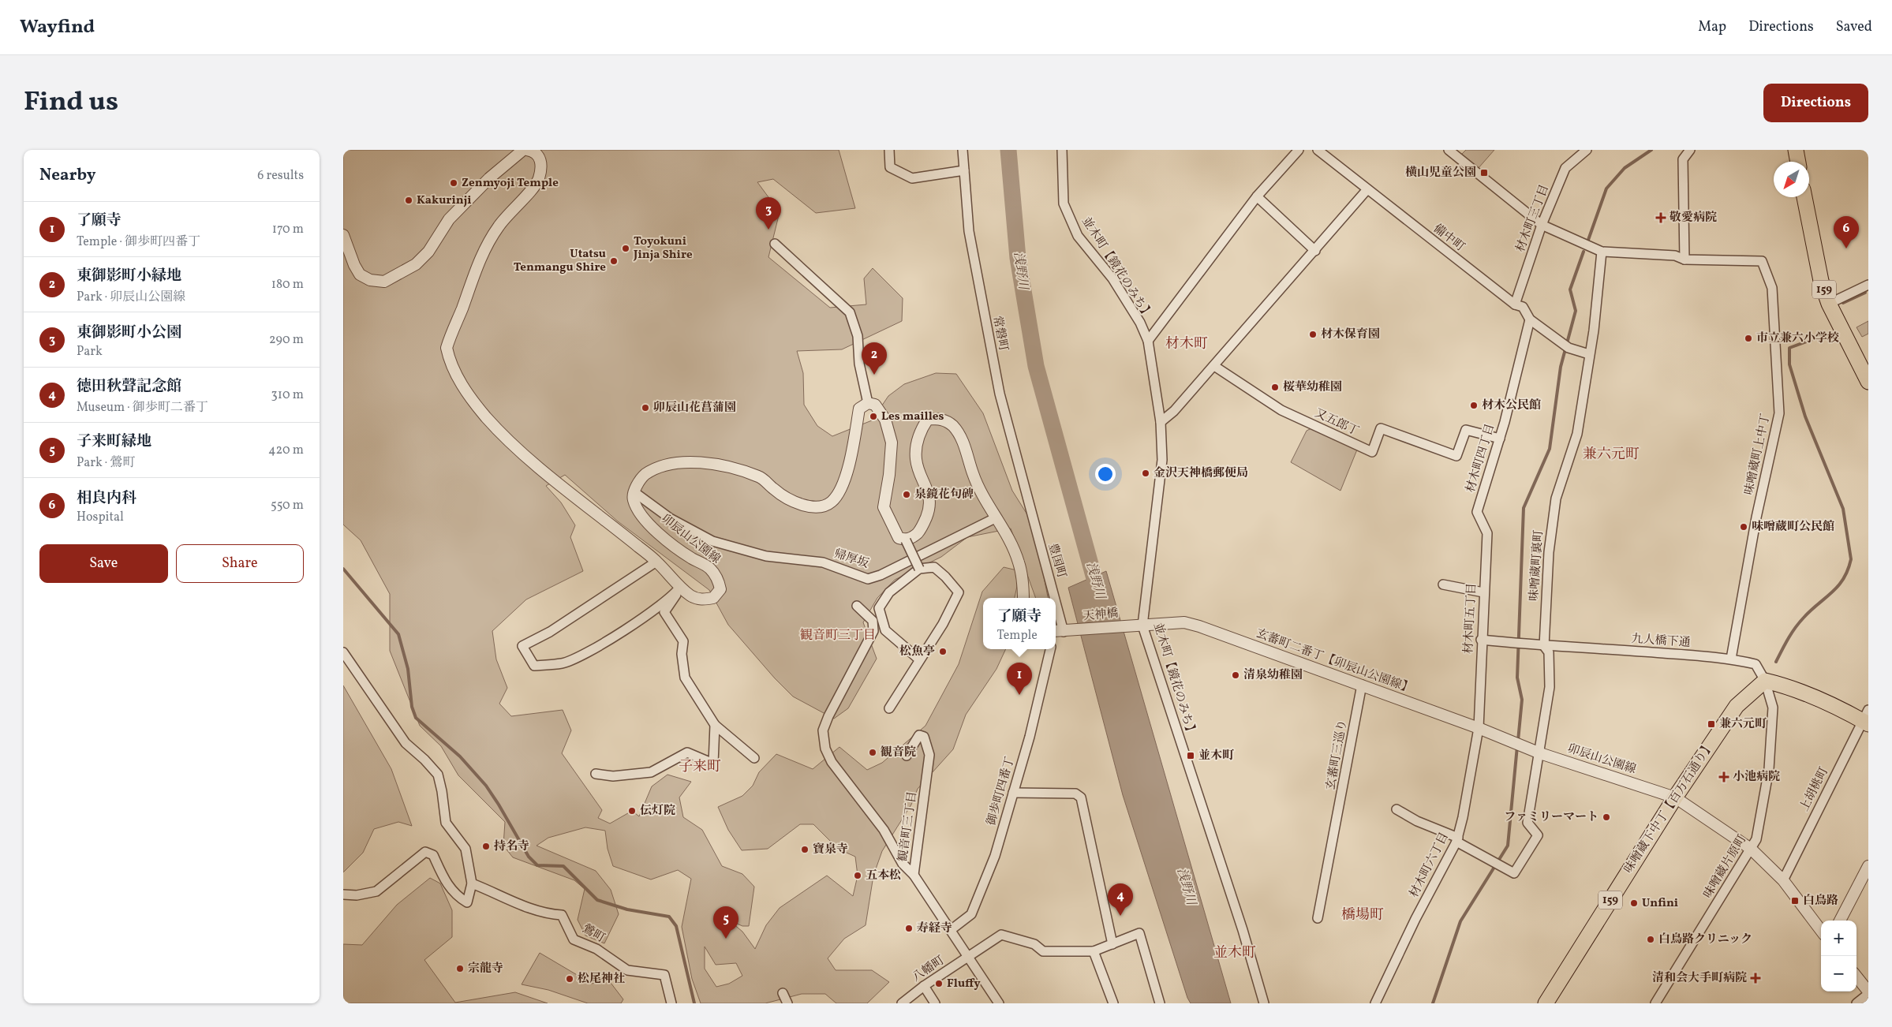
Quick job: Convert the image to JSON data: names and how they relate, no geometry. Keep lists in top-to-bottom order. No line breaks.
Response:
{"streets":{"highway":["159","味噌蔵下中丁【百万石通り】"],"street":["材木町三丁目","備中町","並木町【鏡花のみち】","常磐町","又五郎丁","味噌蔵町上中丁","材木町四丁目","卯辰山公園線","帰厚坂","豊国町","味噌蔵町裏町","天神橋","材木町五丁目","九人橋下通","玄蕃町二番丁【卯辰山公園線】","玄蕃町三巡り","上胡桃町","御歩町四番丁","観音町三丁目","材木町六丁目","味噌蔵片原町","鶯町","八幡町"]},"crossings":[["材木町三丁目","備中町"],["備中町","材木町四丁目"],["備中町","味噌蔵町裏町"],["並木町【鏡花のみち】","天神橋"],["並木町【鏡花のみち】","玄蕃町二番丁【卯辰山公園線】"],["常磐町","豊国町"],["又五郎丁","材木町四丁目"],["味噌蔵町上中丁","九人橋下通"],["材木町四丁目","材木町五丁目"],["卯辰山公園線","帰厚坂"],["卯辰山公園線","味噌蔵町裏町"],["卯辰山公園線","玄蕃町二番丁【卯辰山公園線】"],["卯辰山公園線","上胡桃町"],["卯辰山公園線","味噌蔵下中丁【百万石通り】"],["卯辰山公園線","味噌蔵片原町"],["豊国町","天神橋"],["味噌蔵町裏町","九人橋下通"],["味噌蔵町裏町","材木町六丁目"],["天神橋","玄蕃町二番丁【卯辰山公園線】"],["材木町五丁目","九人橋下通"],["材木町五丁目","玄蕃町二番丁【卯辰山公園線】"],["材木町五丁目","材木町六丁目"],["九人橋下通","味噌蔵下中丁【百万石通り】"],["九人橋下通","味噌蔵片原町"],["玄蕃町二番丁【卯辰山公園線】","玄蕃町三巡り"],["玄蕃町二番丁【卯辰山公園線】","材木町六丁目"],["御歩町四番丁","観音町三丁目"],["味噌蔵下中丁【百万石通り】","味噌蔵片原町"],["観音町三丁目","八幡町"]],"districts":["材木町","兼六元町","観音町三丁目","子来町","橋場町","並木町"],"water":["浅野川"],"places":{"transit":["横山児童公園","兼六元町","並木町","白鳥路"],"other":["Zenmyoji Temple","Kakurinji","Toyokuni Jinja Shire","Utatsu Tenmangu Shire","材木保育園","市立兼六小学校","桜華幼稚園","材木公民館","卯辰山花菖蒲園","Les mailles","金沢天神橋郵便局","泉鏡花句碑","味噌蔵町公民館","松魚亭","清泉幼稚園","観音院","伝灯院","ファミリーマート","持名寺","寶泉寺","五本松","Unfini","寿経寺","白鳥路クリニック","宗龍寺","松尾神社","Fluffy"],"health":["敬愛病院","小池病院","清和会大手町病院"]},"north":"bottom left","page":{"header":"Wayfind","nav":["Map","Directions","Saved"],"title":"Find us","buttons":["Directions",["Save","Share"]],"heading":["Nearby","6 results"],"pins":["3","6","2","1","4","5"],"list":[{"mark":"1","name":"了願寺","note":"Temple · 御歩町四番丁","value":"170 m"},{"mark":"2","name":"東御影町小緑地","note":"Park · 卯辰山公園線","value":"180 m"},{"mark":"3","name":"東御影町小公園","note":"Park","value":"290 m"},{"mark":"4","name":"徳田秋聲記念館","note":"Museum · 御歩町二番丁","value":"310 m"},{"mark":"5","name":"子来町緑地","note":"Park · 鶯町","value":"420 m"},{"mark":"6","name":"相良内科","note":"Hospital","value":"550 m"}],"popup":["了願寺","Temple"],"map_buttons":["+","−"]}}
